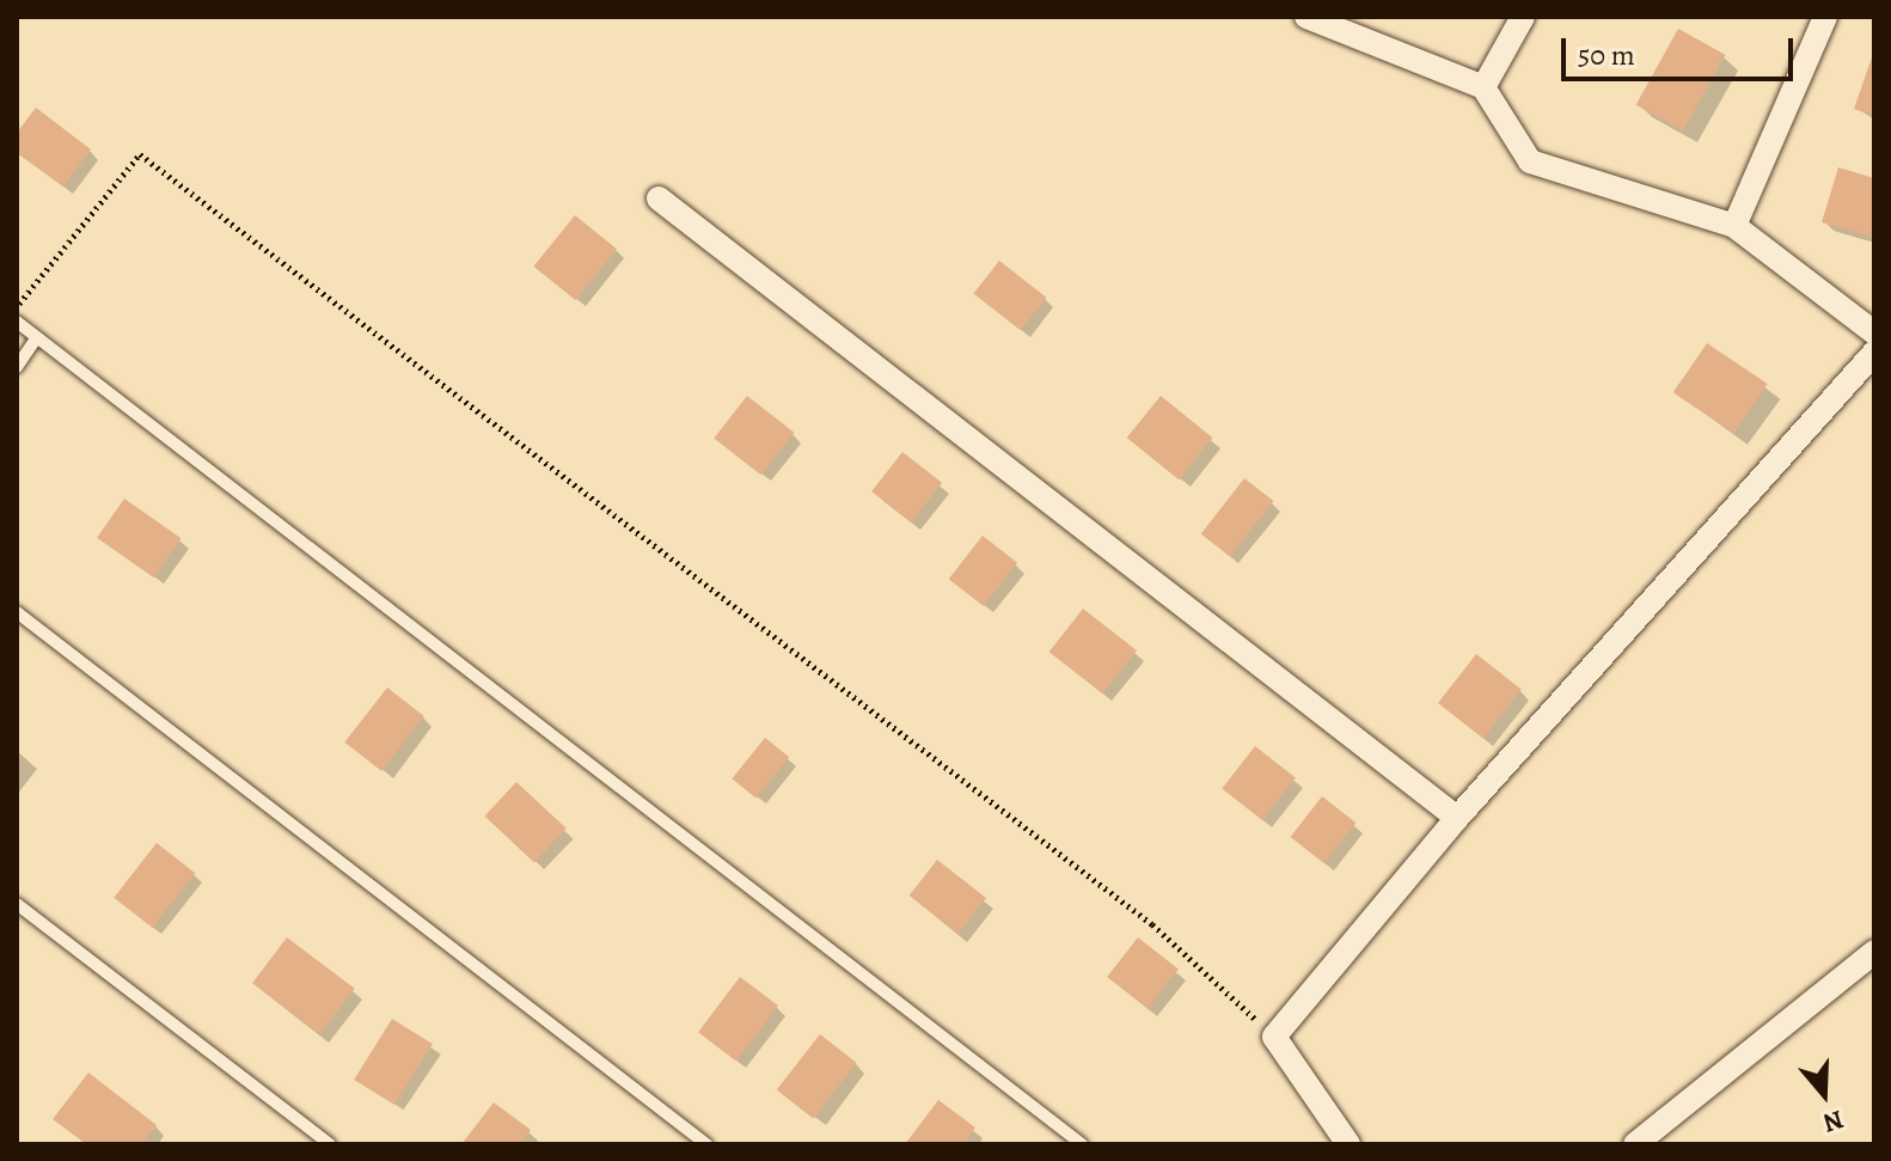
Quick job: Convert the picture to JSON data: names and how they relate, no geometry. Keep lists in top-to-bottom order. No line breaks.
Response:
{"scale_bar":"50 m","north":"bottom"}
